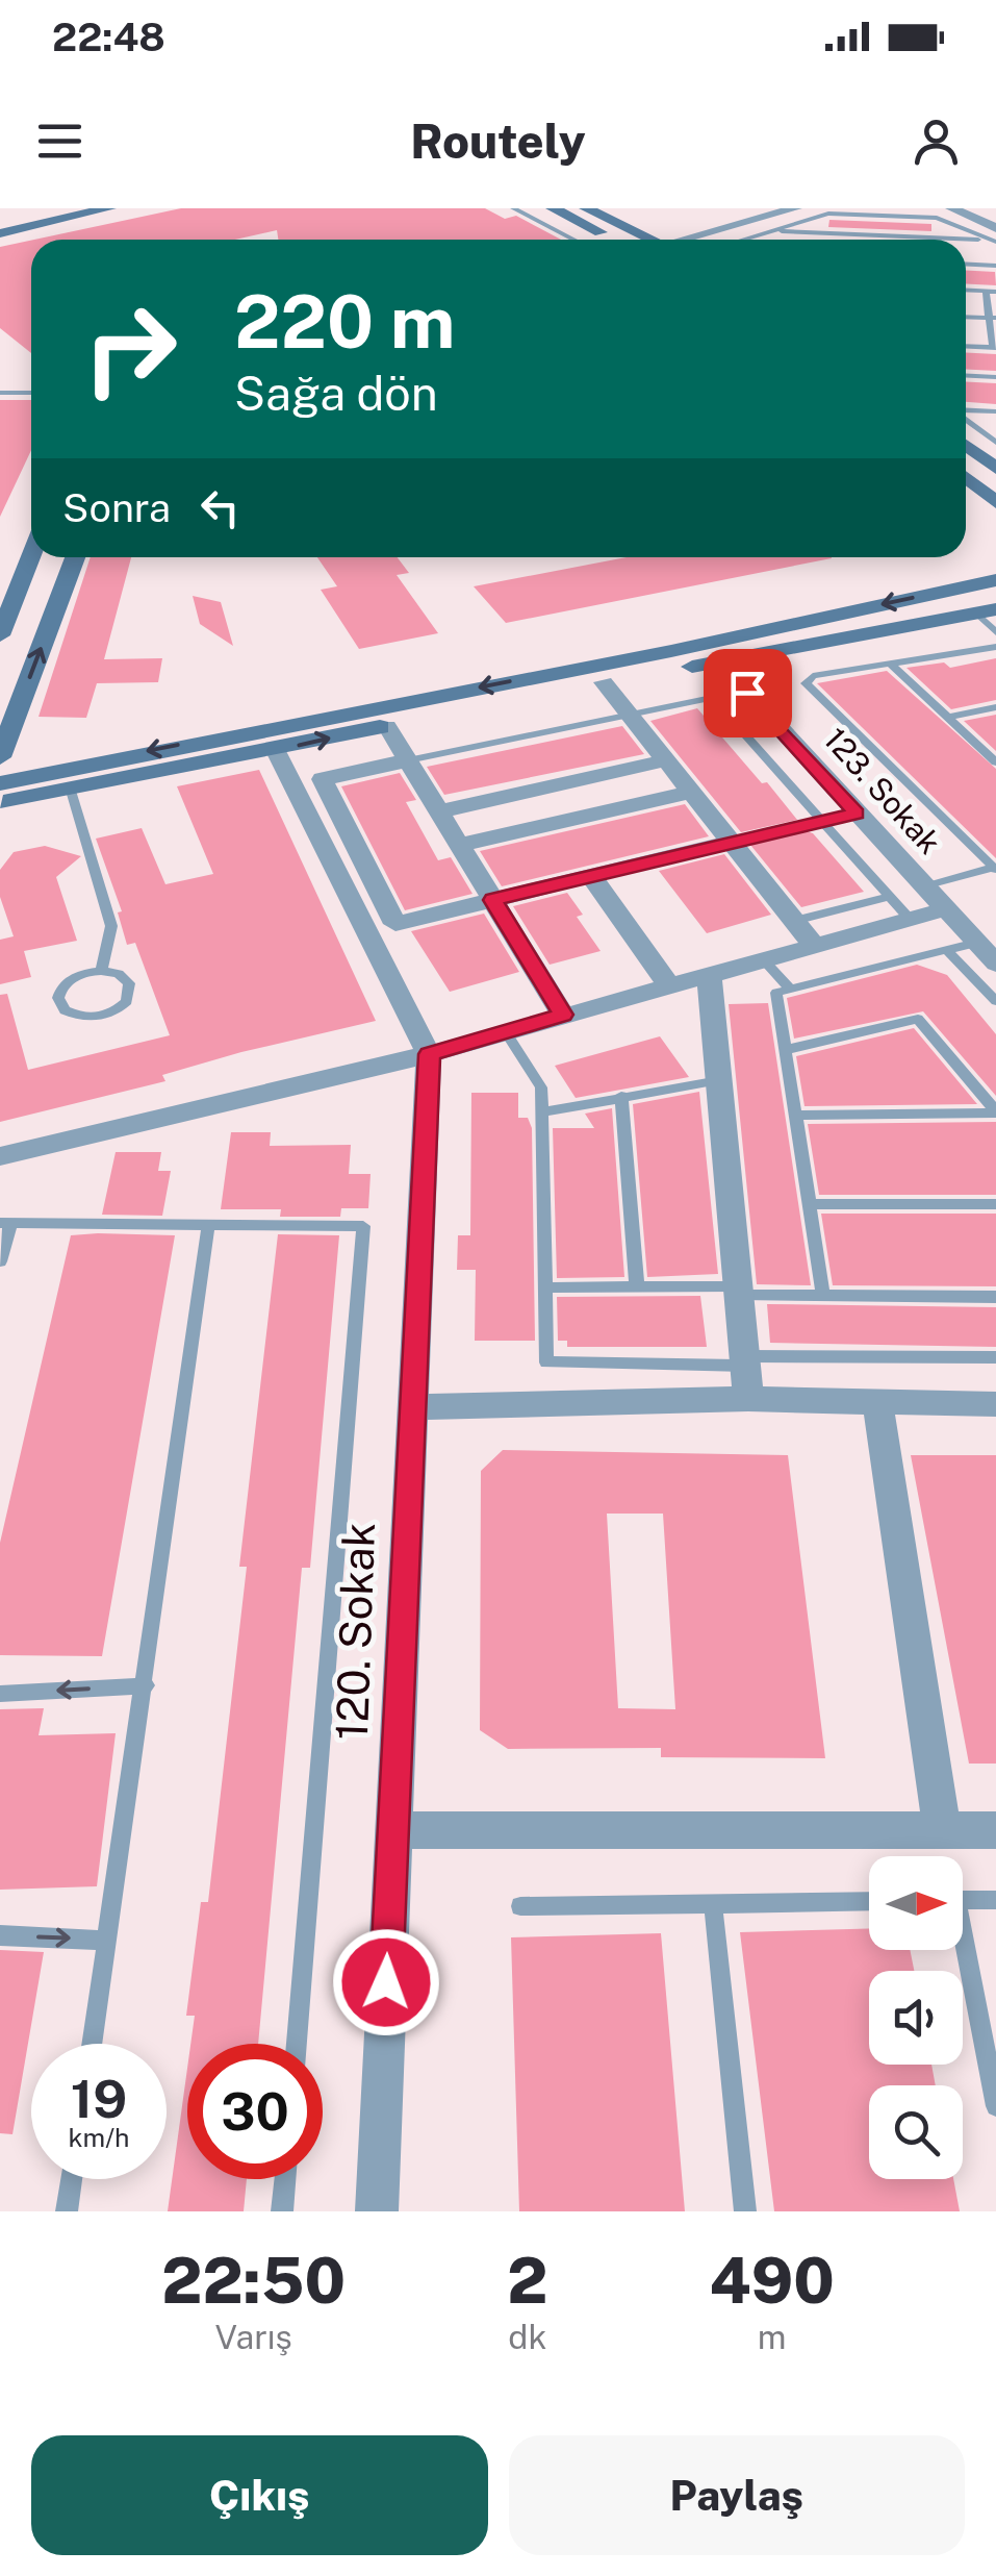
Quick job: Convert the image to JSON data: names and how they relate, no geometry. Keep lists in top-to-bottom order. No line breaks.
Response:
{"streets":{"street":["123. Sokak","120. Sokak"]},"north":"right","page":{"status":"22:48","header":"Routely","turn":["220 m","Sağa dön"],"then":"Sonra","speed":"19 km/h","limit":"30","eta":["22:50","Varış","2","dk","490","m"],"buttons":["Çıkış","Paylaş"]}}
